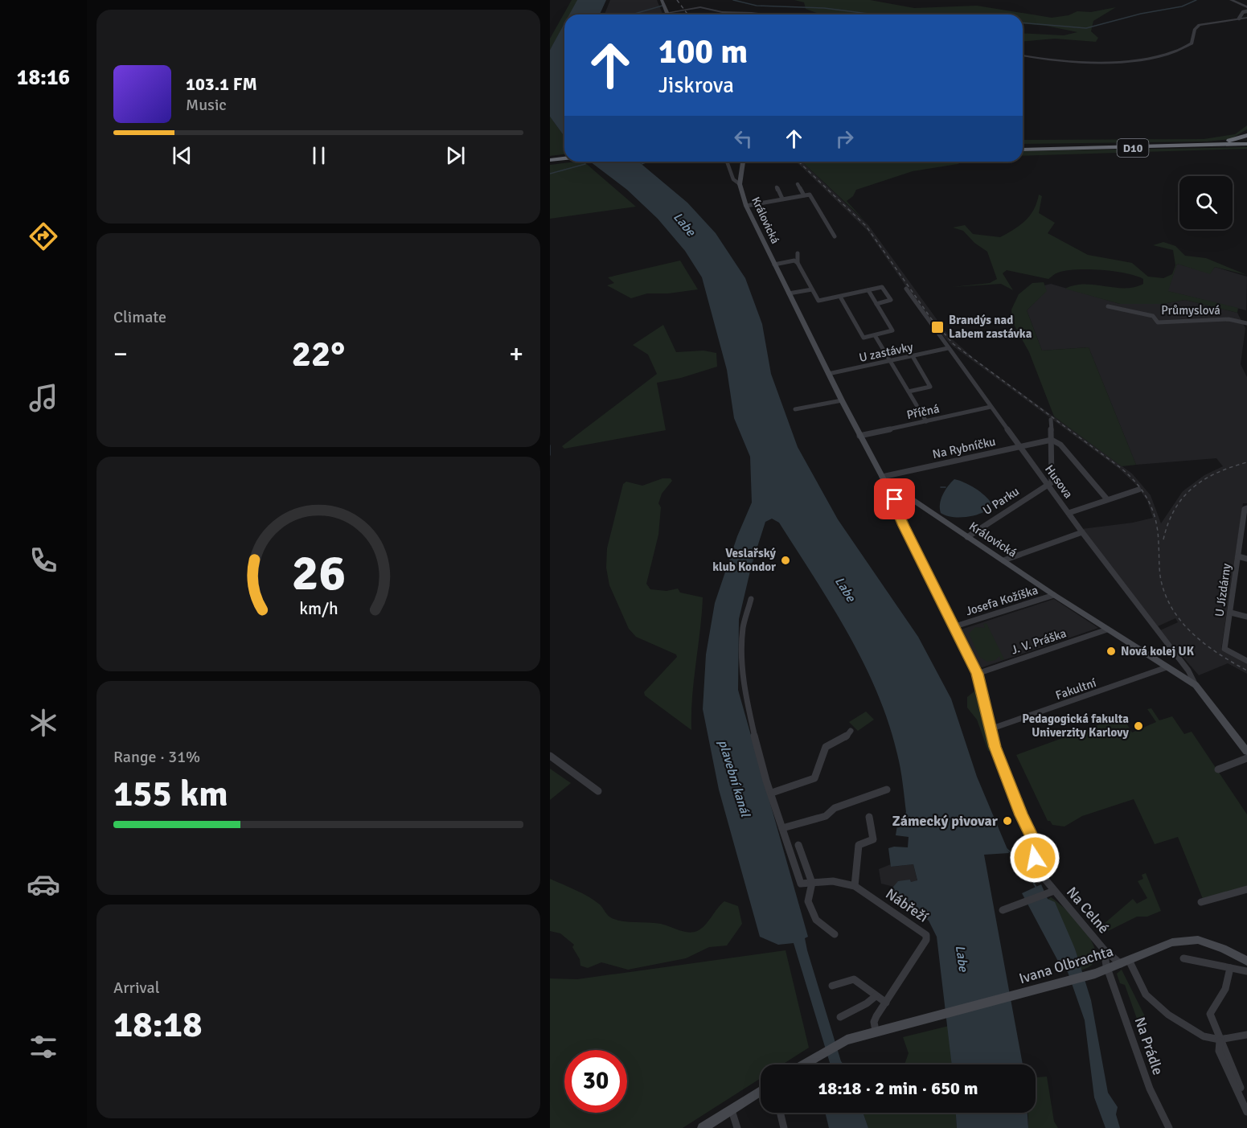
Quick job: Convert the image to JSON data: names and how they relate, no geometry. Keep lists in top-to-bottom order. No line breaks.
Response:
{"streets":{"highway":["D10"],"main road":["Královická","Ivana Olbrachta"],"street":["Průmyslová","U zastávky","Příčná","Na Rybníčku","Husova","U Parku","U Jízdárny","Josefa Kožíška","J. V. Práška","Fakultní","Nábřeží","Na Celné","Na Prádle"]},"crossings":[["Královická","U zastávky"],["Královická","Příčná"],["Královická","Na Rybníčku"],["Královická","Husova"],["Královická","U Parku"],["Královická","Josefa Kožíška"],["Královická","J. V. Práška"],["Královická","Fakultní"],["Královická","Na Celné"],["U zastávky","Husova"],["Příčná","Husova"],["Na Rybníčku","Husova"],["Husova","U Parku"],["Josefa Kožíška","Na Celné"],["J. V. Práška","Na Celné"],["Fakultní","Na Celné"],["Nábřeží","Ivana Olbrachta"],["Na Celné","Ivana Olbrachta"],["Na Celné","Na Prádle"],["Ivana Olbrachta","Na Prádle"]],"water":["Labe","plavební kanál"],"places":{"transit":["Brandýs nad Labem zastávka"],"other":["Veslařský klub Kondor","Nová kolej UK","Pedagogická fakulta Univerzity Karlovy","Zámecký pivovar"]},"page":{"tabs":"18:16","turn":["100 m","Jiskrova"],"song":["103.1 FM","Music"],"tile":["Climate",["Range · 31%","155 km"],["Arrival","18:18"]],"heat":["−","22°","+"],"limit":"30","trip":"18:18 · 2 min · 650 m","gauge":["26","km/h"]}}
